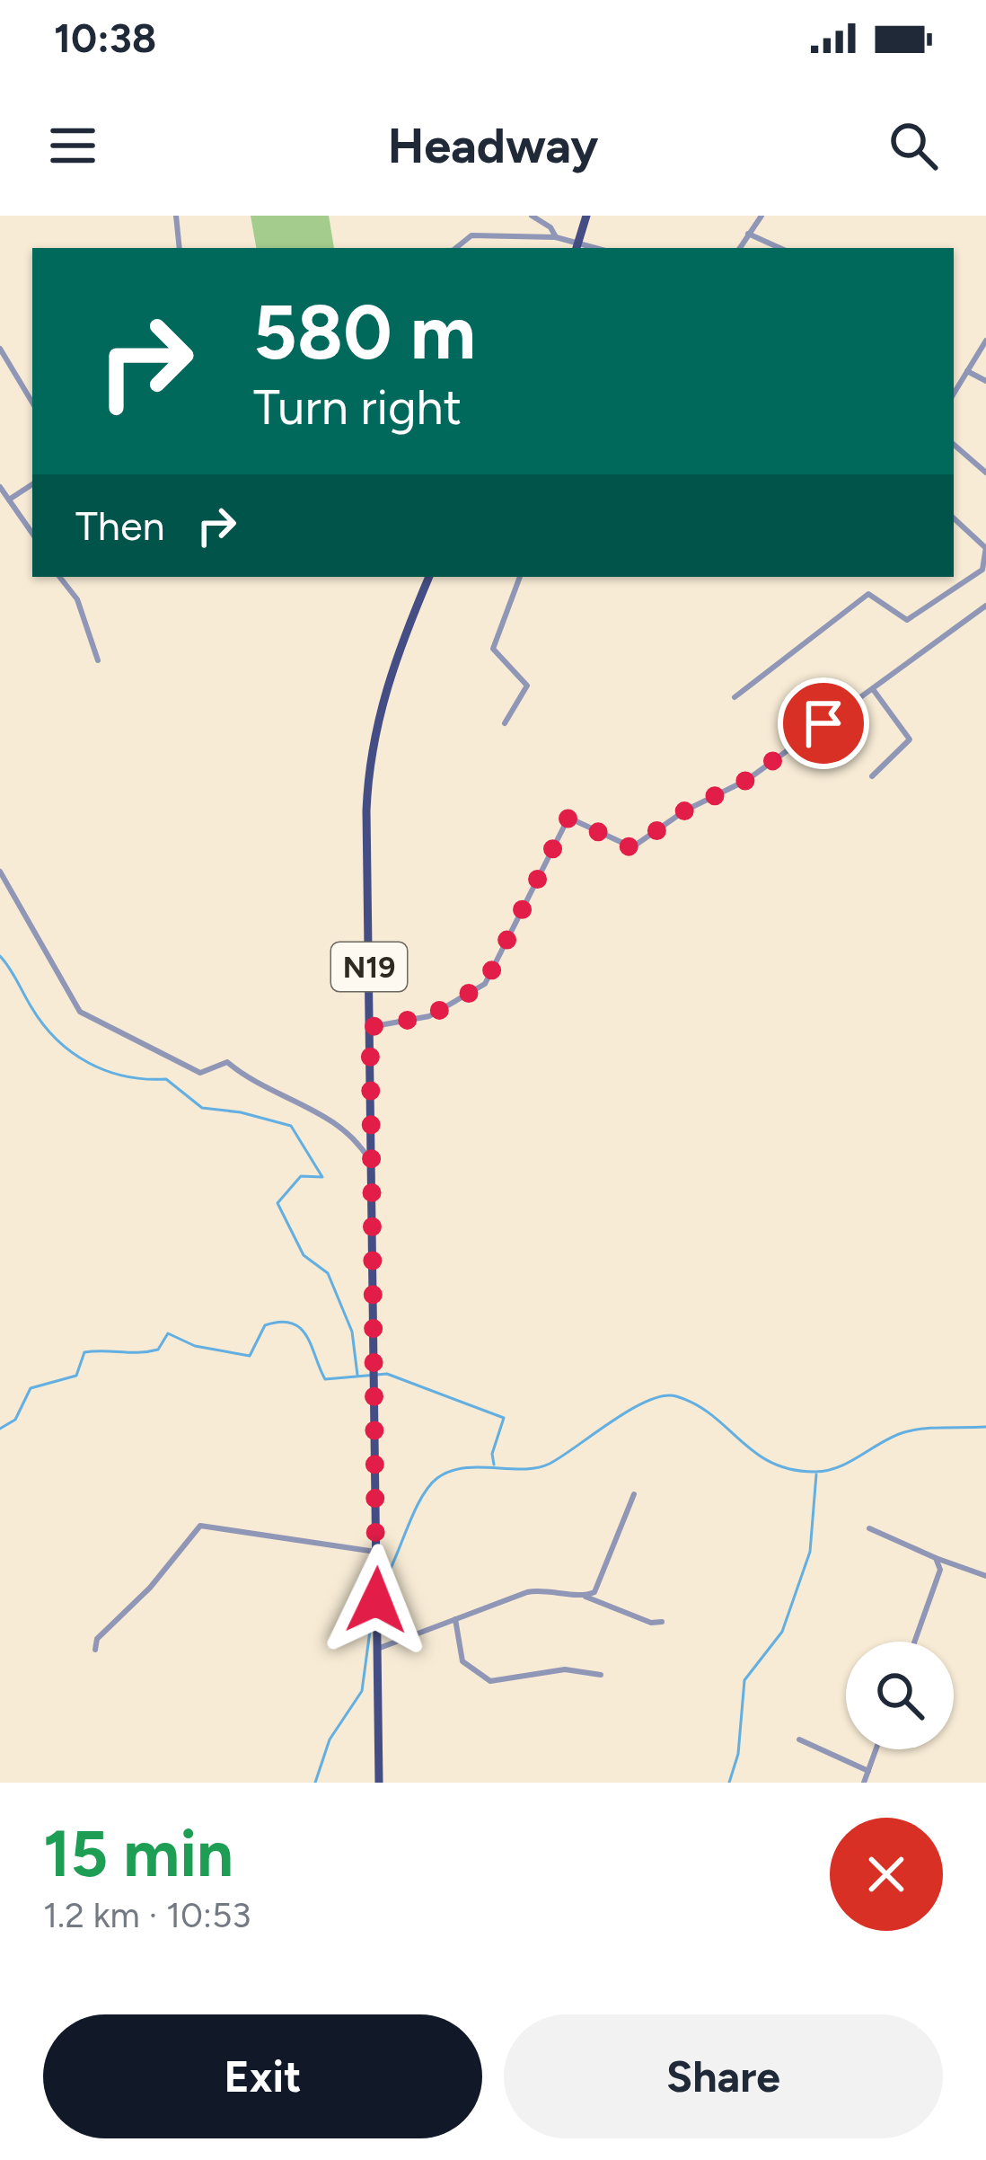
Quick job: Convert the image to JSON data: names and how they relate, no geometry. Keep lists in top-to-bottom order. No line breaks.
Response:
{"streets":{"main road":["N19"]},"page":{"status":"10:38","header":"Headway","turn":["580 m","Turn right"],"then":"Then","heading":["15 min","1.2 km · 10:53"],"buttons":["Exit","Share"]}}
